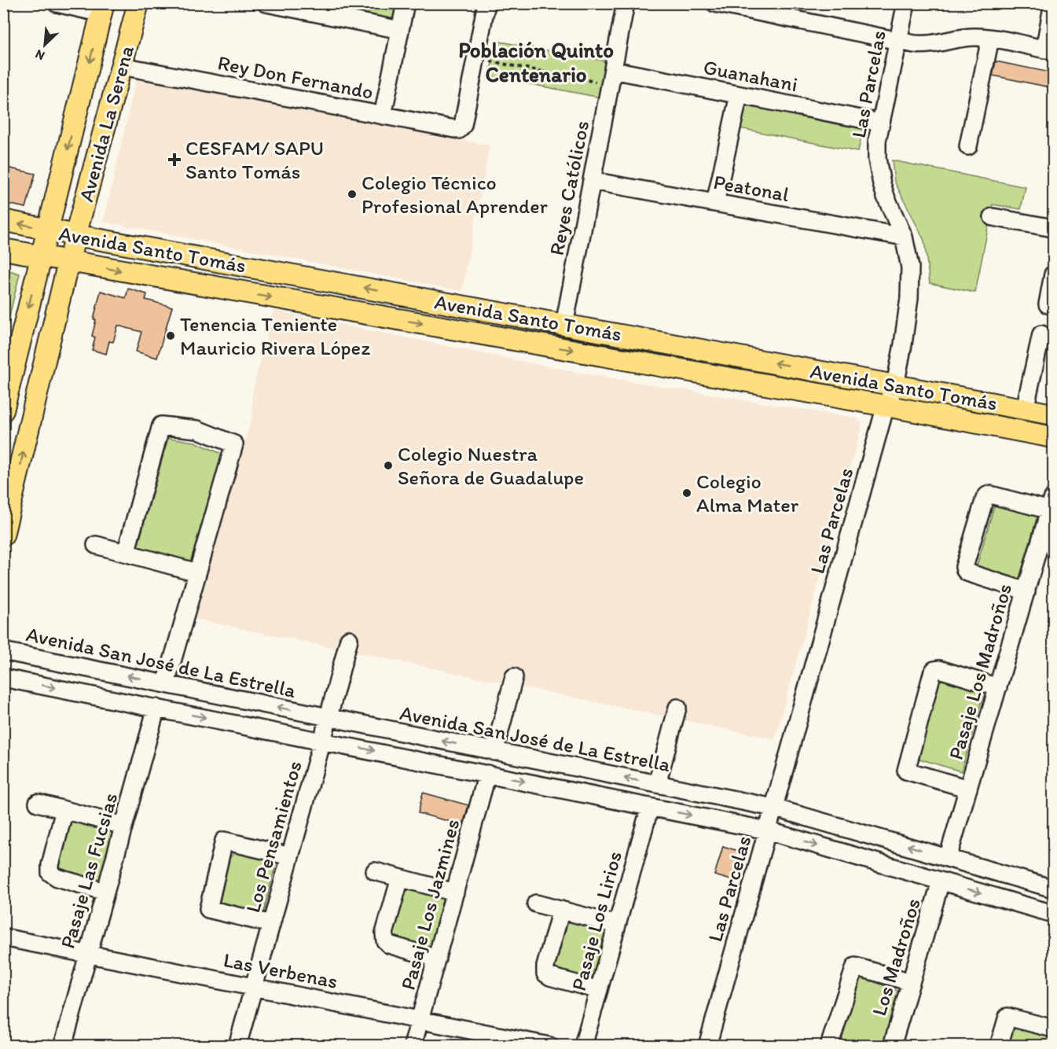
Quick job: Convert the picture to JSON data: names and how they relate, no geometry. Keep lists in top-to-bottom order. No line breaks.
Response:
{"streets":{"main road":["Avenida La Serena","Avenida Santo Tomás"],"street":["Guanahani","Rey Don Fernando","Las Parcelas","Reyes Católicos","Peatonal","Avenida San José de La Estrella","Pasaje Los Madroños","Los Pensamientos","Pasaje Las Fucsias","Pasaje Los Jazmines","Pasaje Los Lirios","Los Madroños","Las Verbenas"]},"crossings":[["Guanahani","Las Parcelas"],["Guanahani","Reyes Católicos"],["Rey Don Fernando","Avenida La Serena"],["Las Parcelas","Peatonal"],["Las Parcelas","Avenida Santo Tomás"],["Las Parcelas","Avenida San José de La Estrella"],["Avenida La Serena","Avenida Santo Tomás"],["Reyes Católicos","Peatonal"],["Reyes Católicos","Avenida Santo Tomás"],["Avenida San José de La Estrella","Pasaje Los Madroños"],["Avenida San José de La Estrella","Los Pensamientos"],["Los Pensamientos","Las Verbenas"],["Pasaje Las Fucsias","Las Verbenas"],["Pasaje Los Jazmines","Las Verbenas"]],"districts":["Población Quinto Centenario"],"places":{"health":["CESFAM/ SAPU Santo Tomás"],"other":["Colegio Técnico Profesional Aprender","Tenencia Teniente Mauricio Rivera López","Colegio Nuestra Señora de Guadalupe","Colegio Alma Mater"]},"north":"bottom left"}
